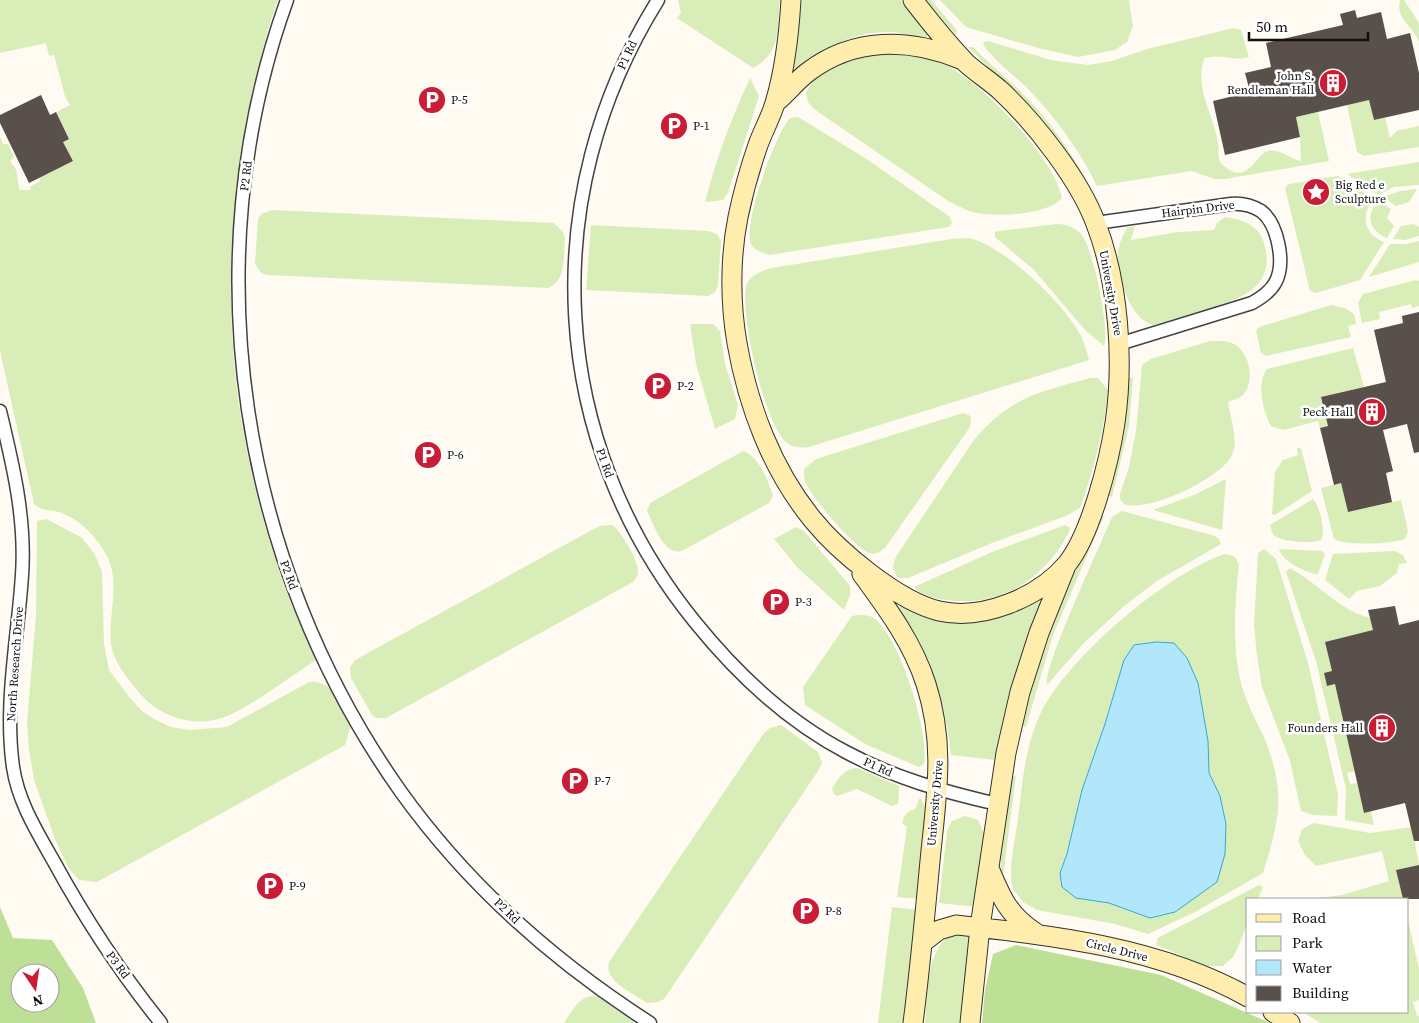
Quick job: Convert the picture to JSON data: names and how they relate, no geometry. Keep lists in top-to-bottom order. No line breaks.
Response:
{"streets":{"main road":["University Drive","Circle Drive"],"street":["P1 Rd","P2 Rd","Hairpin Drive","North Research Drive","P3 Rd"]},"crossings":[["P1 Rd","University Drive"],["Hairpin Drive","University Drive"],["University Drive","Circle Drive"],["North Research Drive","P3 Rd"]],"places":{"building":["John S. Rendleman Hall","Peck Hall","Founders Hall"],"parking":["P-5","P-1","P-2","P-6","P-3","P-7","P-9","P-8"],"place":["Big Red e Sculpture"]},"legend":["Road","Park","Water","Building"],"scale_bar":"50 m","north":"bottom"}
